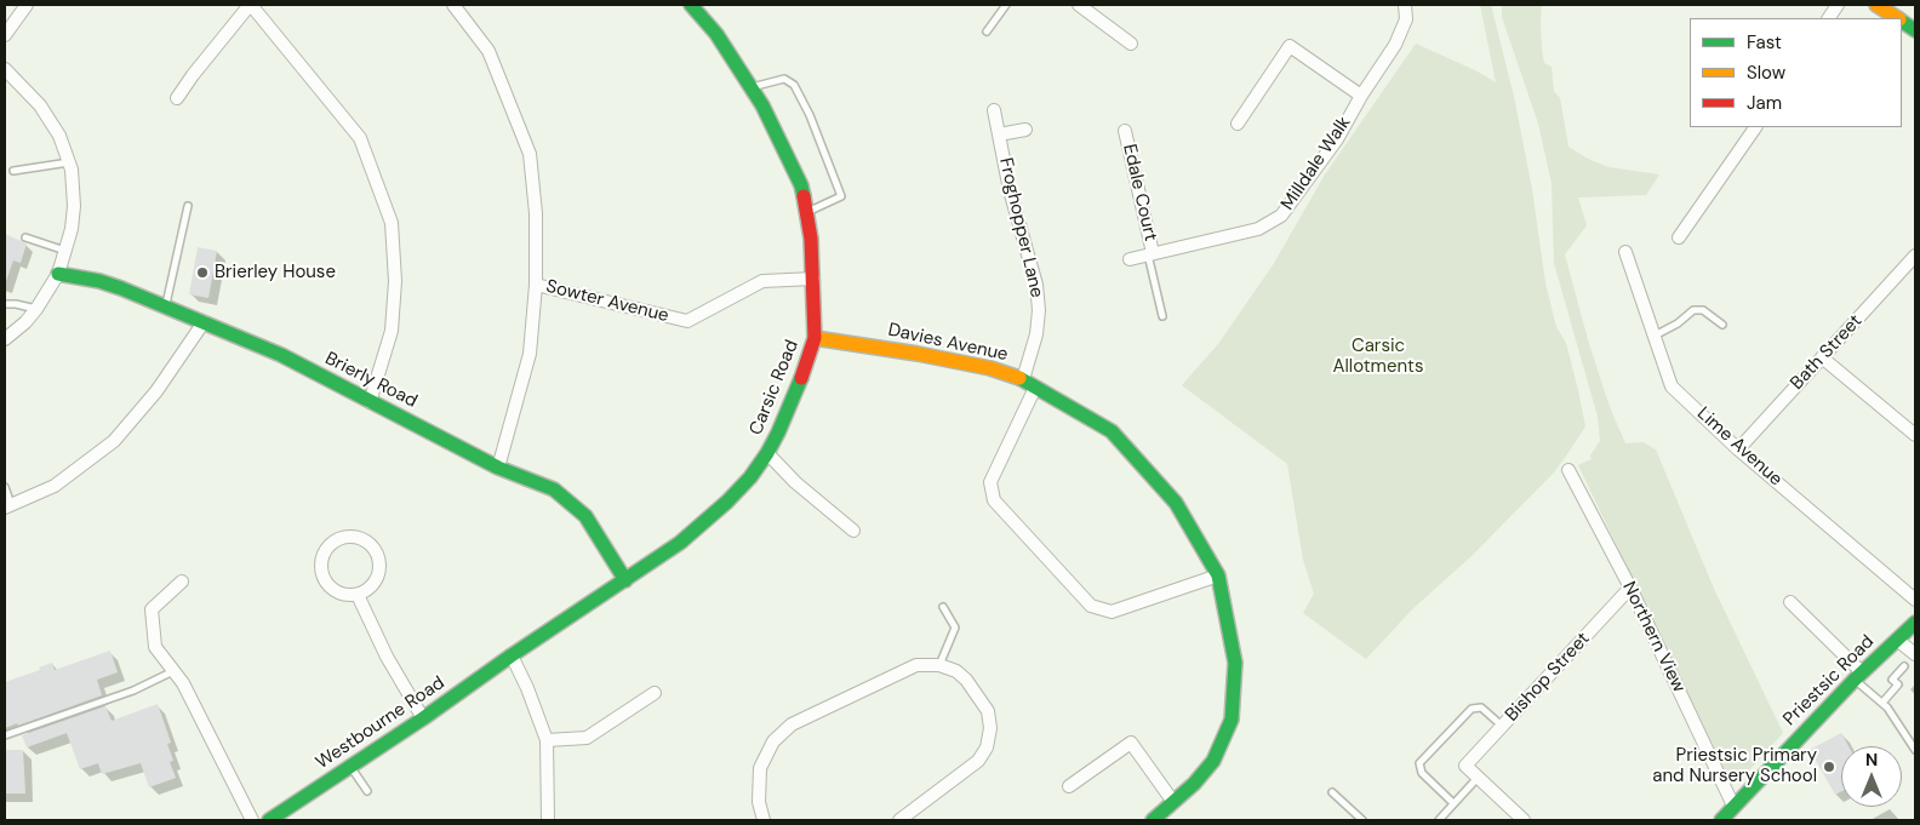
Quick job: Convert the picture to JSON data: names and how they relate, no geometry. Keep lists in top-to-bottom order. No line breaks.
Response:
{"streets":{"street":["Milldale Walk","Edale Court","Froghopper Lane","Sowter Avenue","Davies Avenue","Bath Street","Brierly Road","Carsic Road","Lime Avenue","Northern View","Bishop Street","Priestsic Road","Westbourne Road"]},"crossings":[["Milldale Walk","Edale Court"],["Froghopper Lane","Davies Avenue"],["Sowter Avenue","Carsic Road"],["Davies Avenue","Carsic Road"],["Bath Street","Lime Avenue"],["Brierly Road","Carsic Road"],["Carsic Road","Westbourne Road"],["Northern View","Bishop Street"],["Northern View","Priestsic Road"]],"parks":["Carsic Allotments"],"places":["Brierley House","Priestsic Primary and Nursery School"],"legend":["Fast","Slow","Jam"],"north":"top"}
